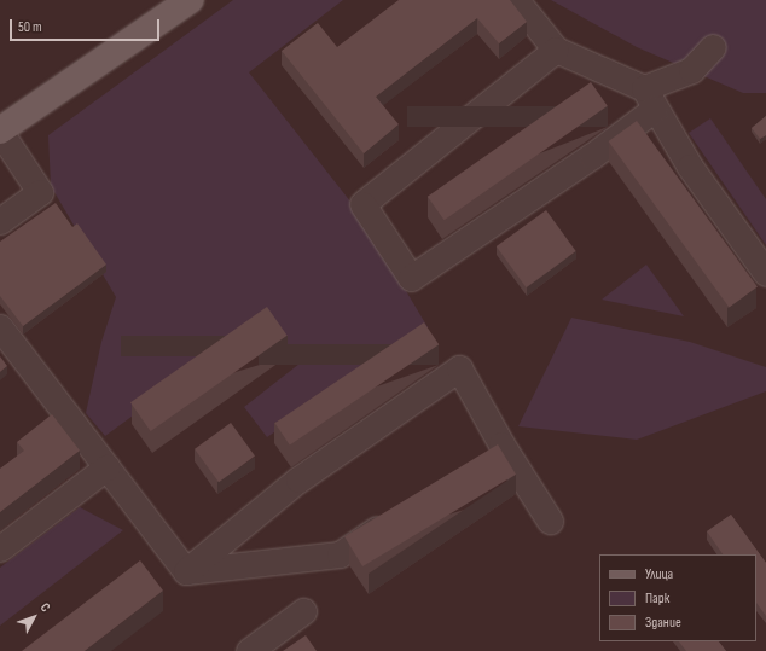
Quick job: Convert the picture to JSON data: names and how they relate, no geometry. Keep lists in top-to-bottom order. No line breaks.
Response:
{"legend":["Улица","Парк","Здание"],"scale_bar":"50 m","north":"top right"}
